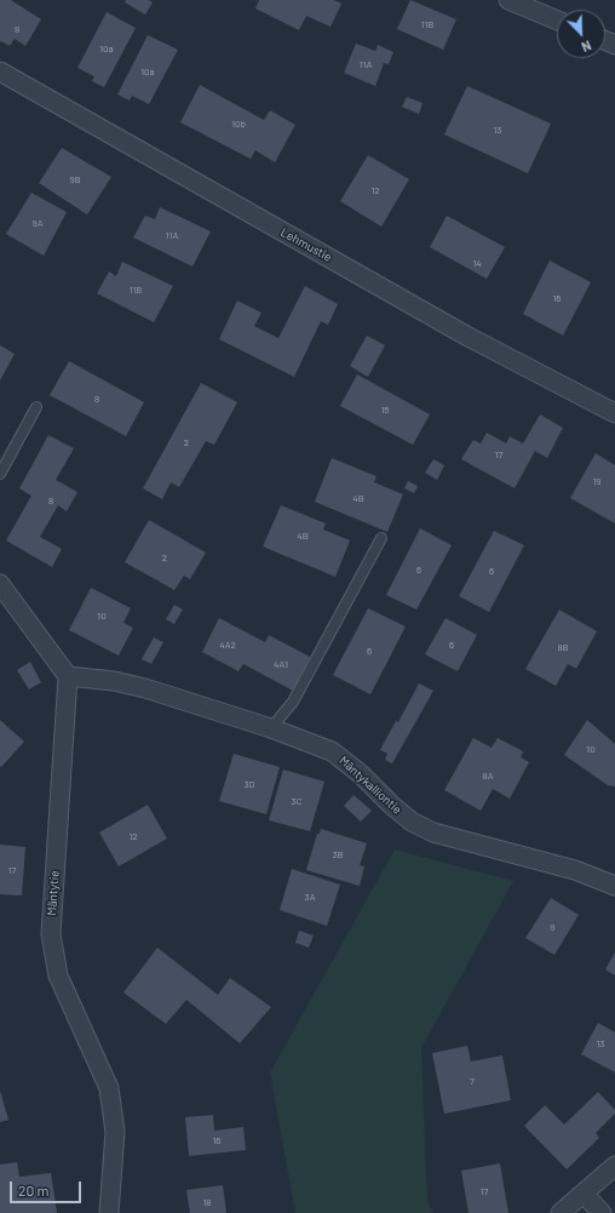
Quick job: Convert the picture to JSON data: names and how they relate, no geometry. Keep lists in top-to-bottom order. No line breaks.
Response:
{"streets":{"street":["Lehmustie","Mäntykalliontie","Mäntytie"]},"crossings":[["Mäntykalliontie","Mäntytie"]],"house_numbers":["11B","8","10a","11A","10a","10b","13","9B","12","9A","11A","14","11B","16","8","15","2","17","19","4B","8","4B","2","6","6","10","4A2","6","8B","6","4A1","10","8A","3D","3C","12","3B","17","3A","9","13","7","16","17","18"],"scale_bar":"20 m","north":"bottom right"}
